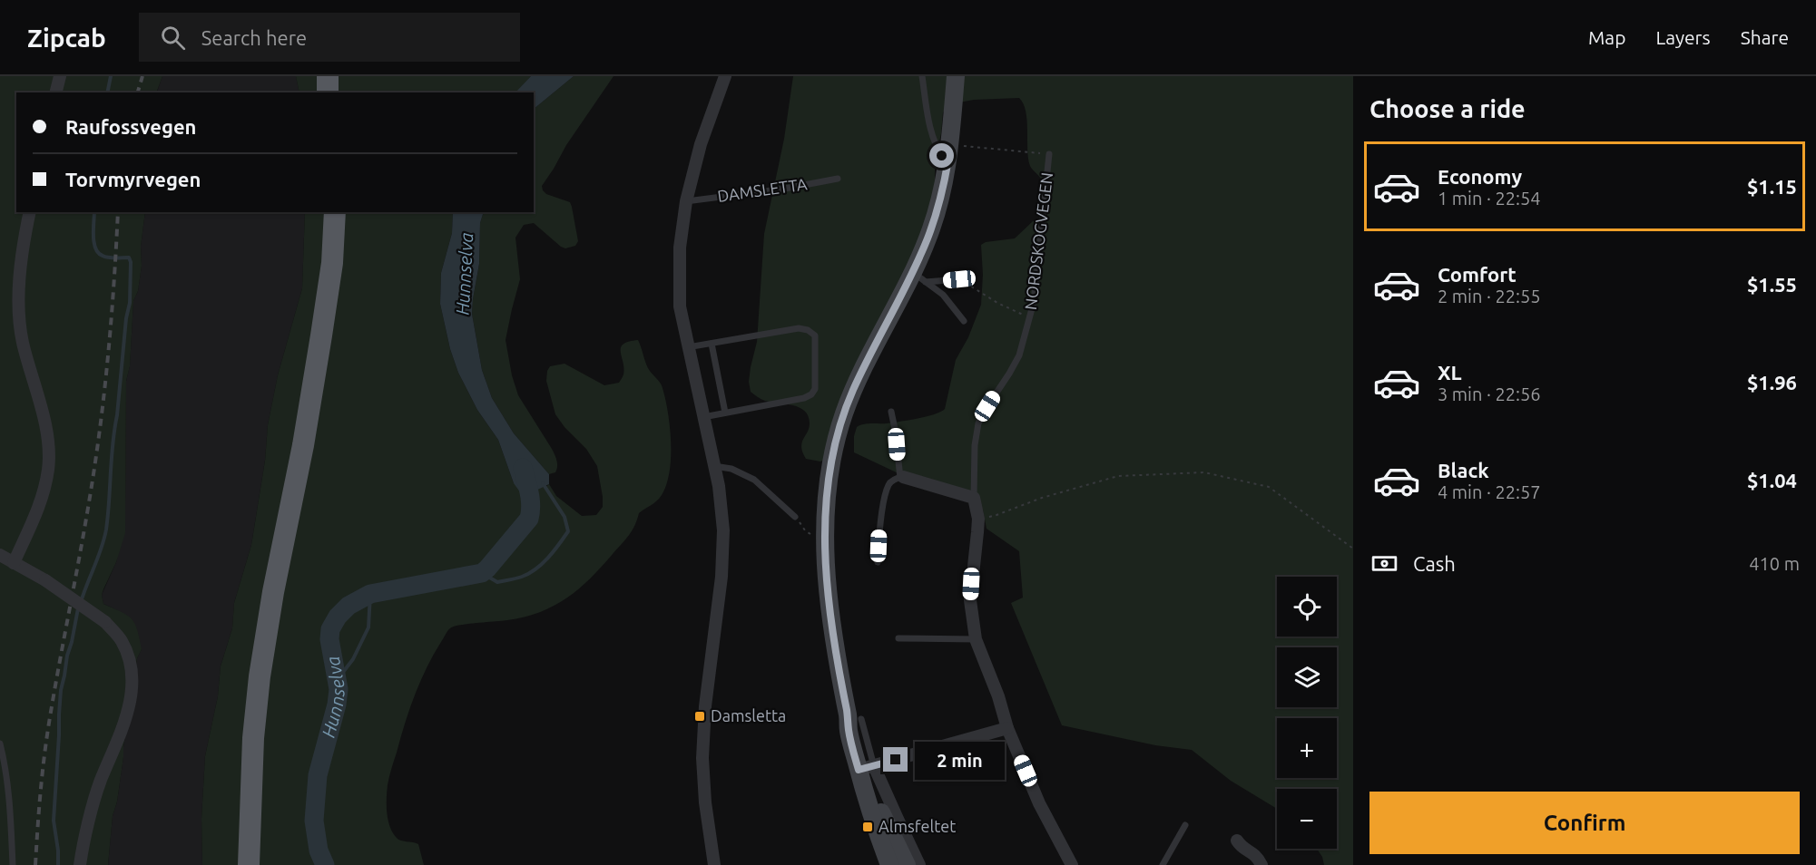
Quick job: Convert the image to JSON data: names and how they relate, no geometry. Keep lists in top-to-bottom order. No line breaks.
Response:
{"streets":{"street":["NORDSKOGVEGEN"],"lane":["DAMSLETTA"]},"water":["Hunnselva"],"places":{"transit":["Damsletta","Almsfeltet"]},"page":{"header":"Zipcab","search":"Search here","nav":["Map","Layers","Share"],"heading":"Choose a ride","banner":["Raufossvegen","Torvmyrvegen"],"list":[{"name":"Economy","note":"1 min · 22:54","value":"$1.15"},{"name":"Comfort","note":"2 min · 22:55","value":"$1.55"},{"name":"XL","note":"3 min · 22:56","value":"$1.96"},{"name":"Black","note":"4 min · 22:57","value":"$1.04"}],"pay":["Cash","410 m"],"map_buttons":["+","−"],"bubble":"2 min","buttons":"Confirm"}}
